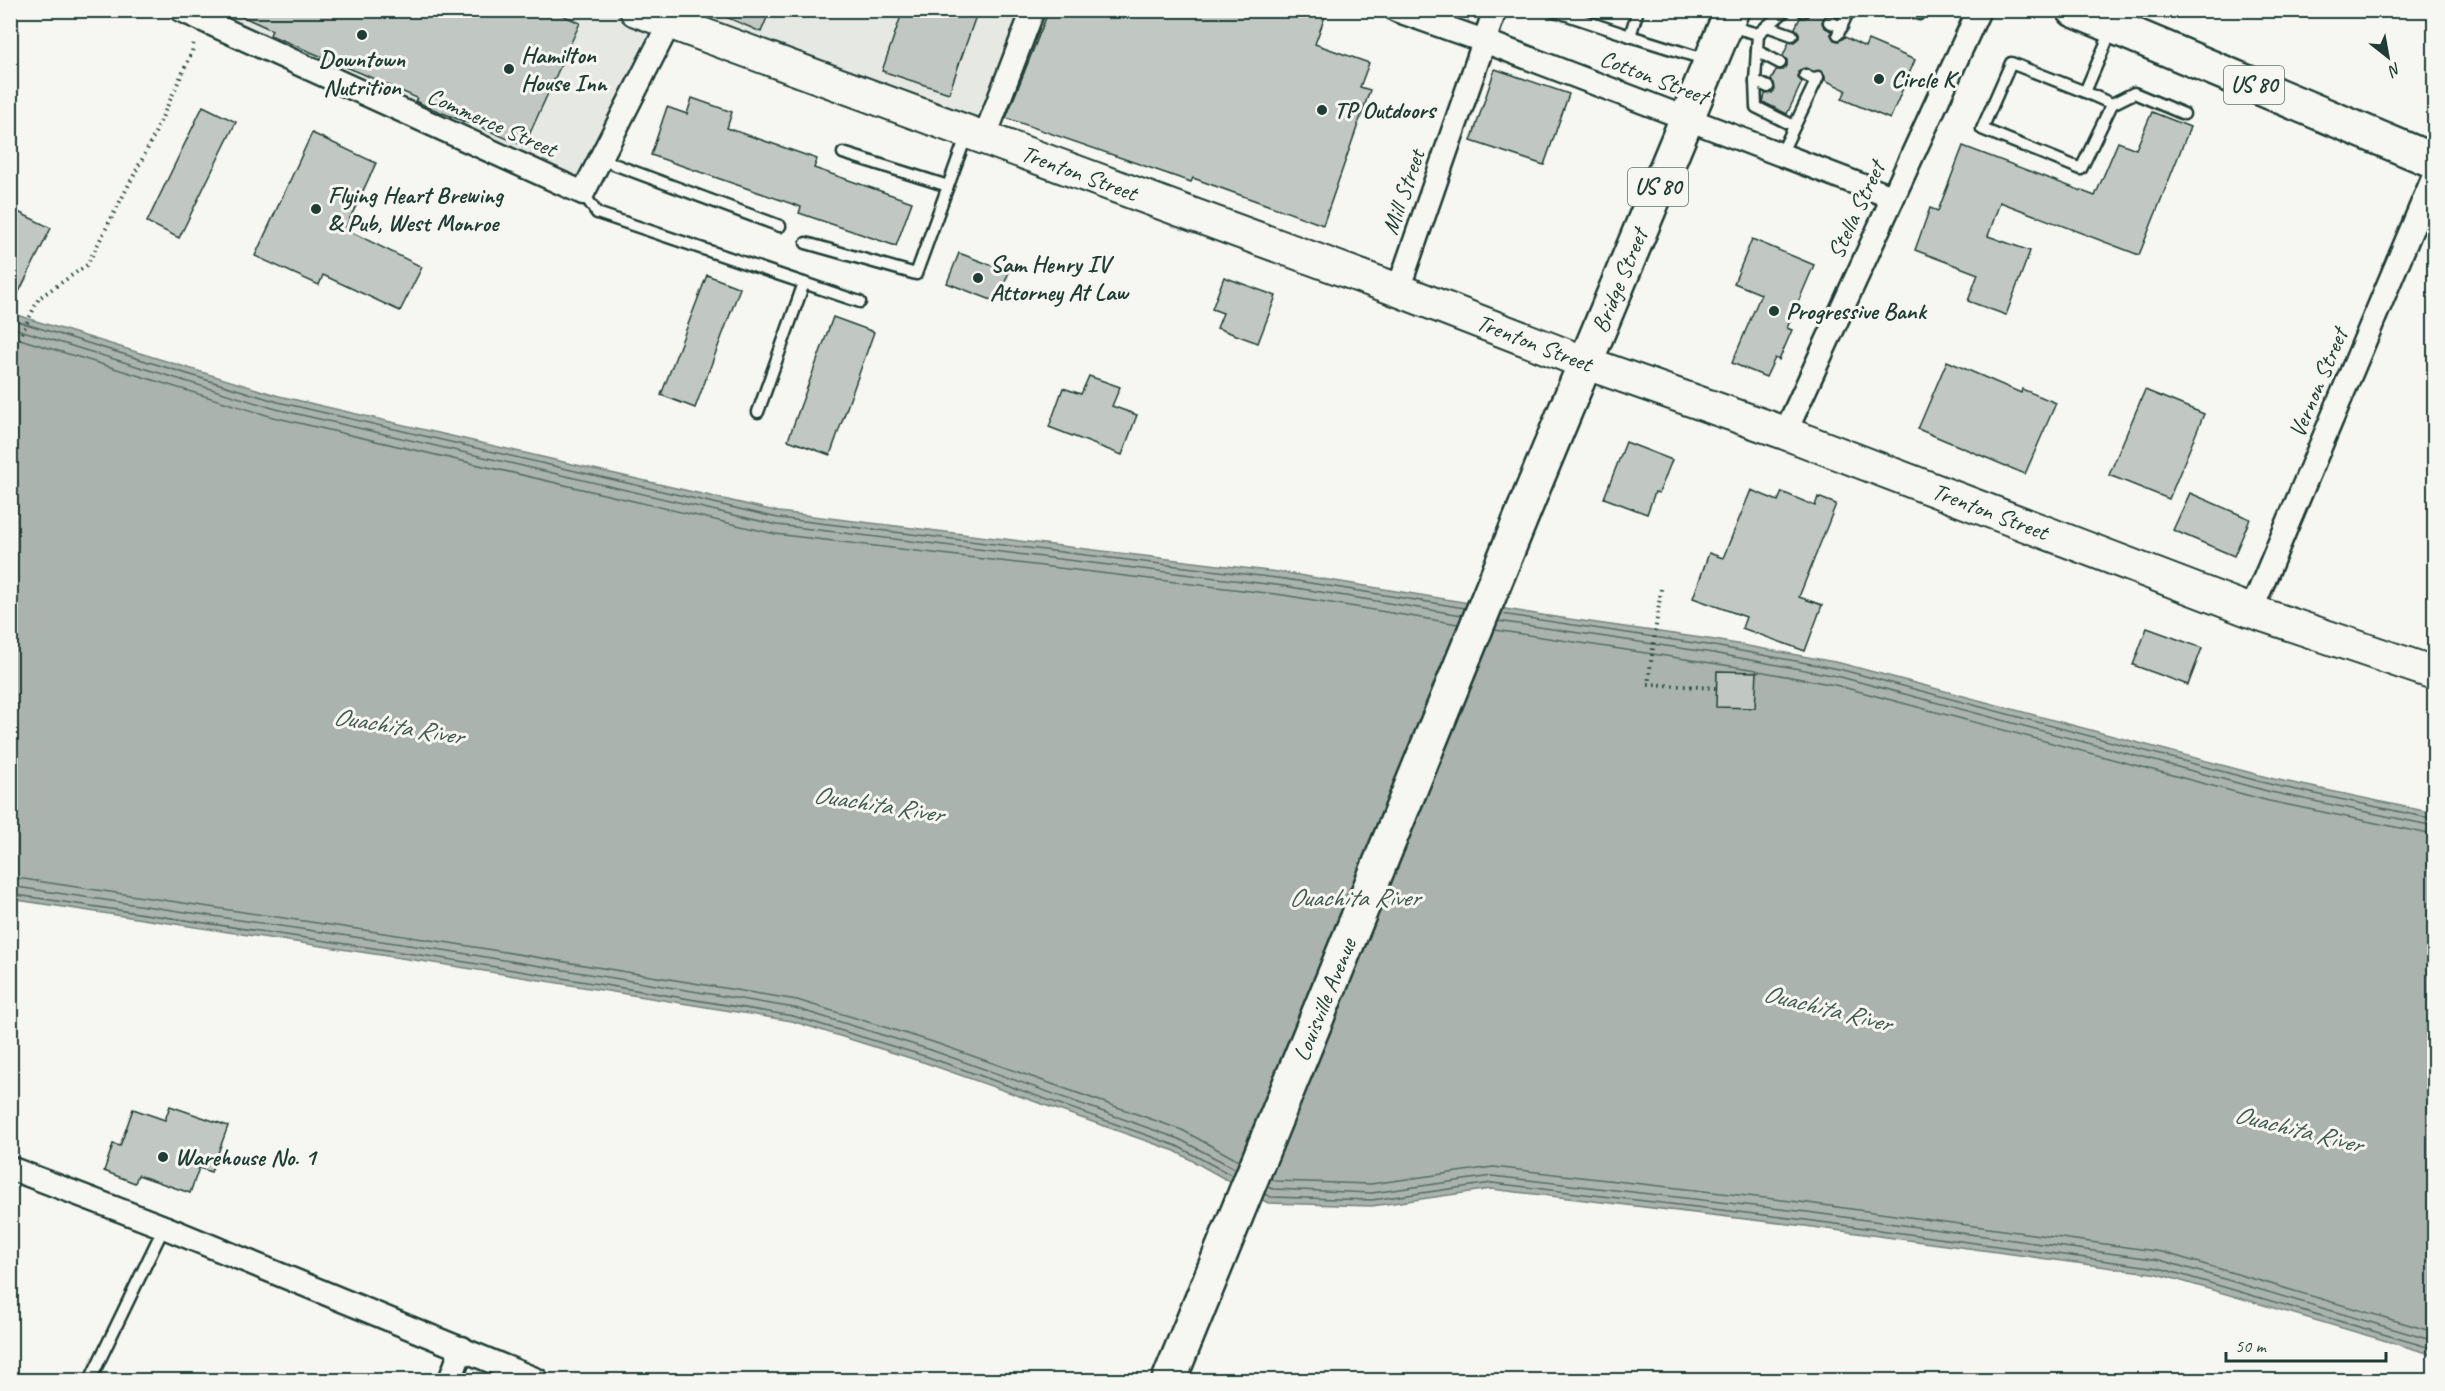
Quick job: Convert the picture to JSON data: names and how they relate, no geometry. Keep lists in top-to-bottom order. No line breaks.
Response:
{"streets":{"main road":["US 80","Bridge Street","Louisville Avenue"],"street":["Cotton Street","Commerce Street","Trenton Street","Mill Street","Stella Street","Vernon Street"]},"crossings":[["Cotton Street","Mill Street"],["Cotton Street","Stella Street"],["Cotton Street","Bridge Street"],["Trenton Street","Mill Street"],["Trenton Street","Stella Street"],["Trenton Street","Bridge Street"],["Trenton Street","Vernon Street"],["Bridge Street","Louisville Avenue"]],"water":["Ouachita River"],"places":["Downtown Nutrition","Hamilton House Inn","Circle K","TP Outdoors","Flying Heart Brewing & Pub, West Monroe","Sam Henry IV Attorney At Law","Progressive Bank","Warehouse No. 1"],"scale_bar":"50 m","north":"bottom right"}
